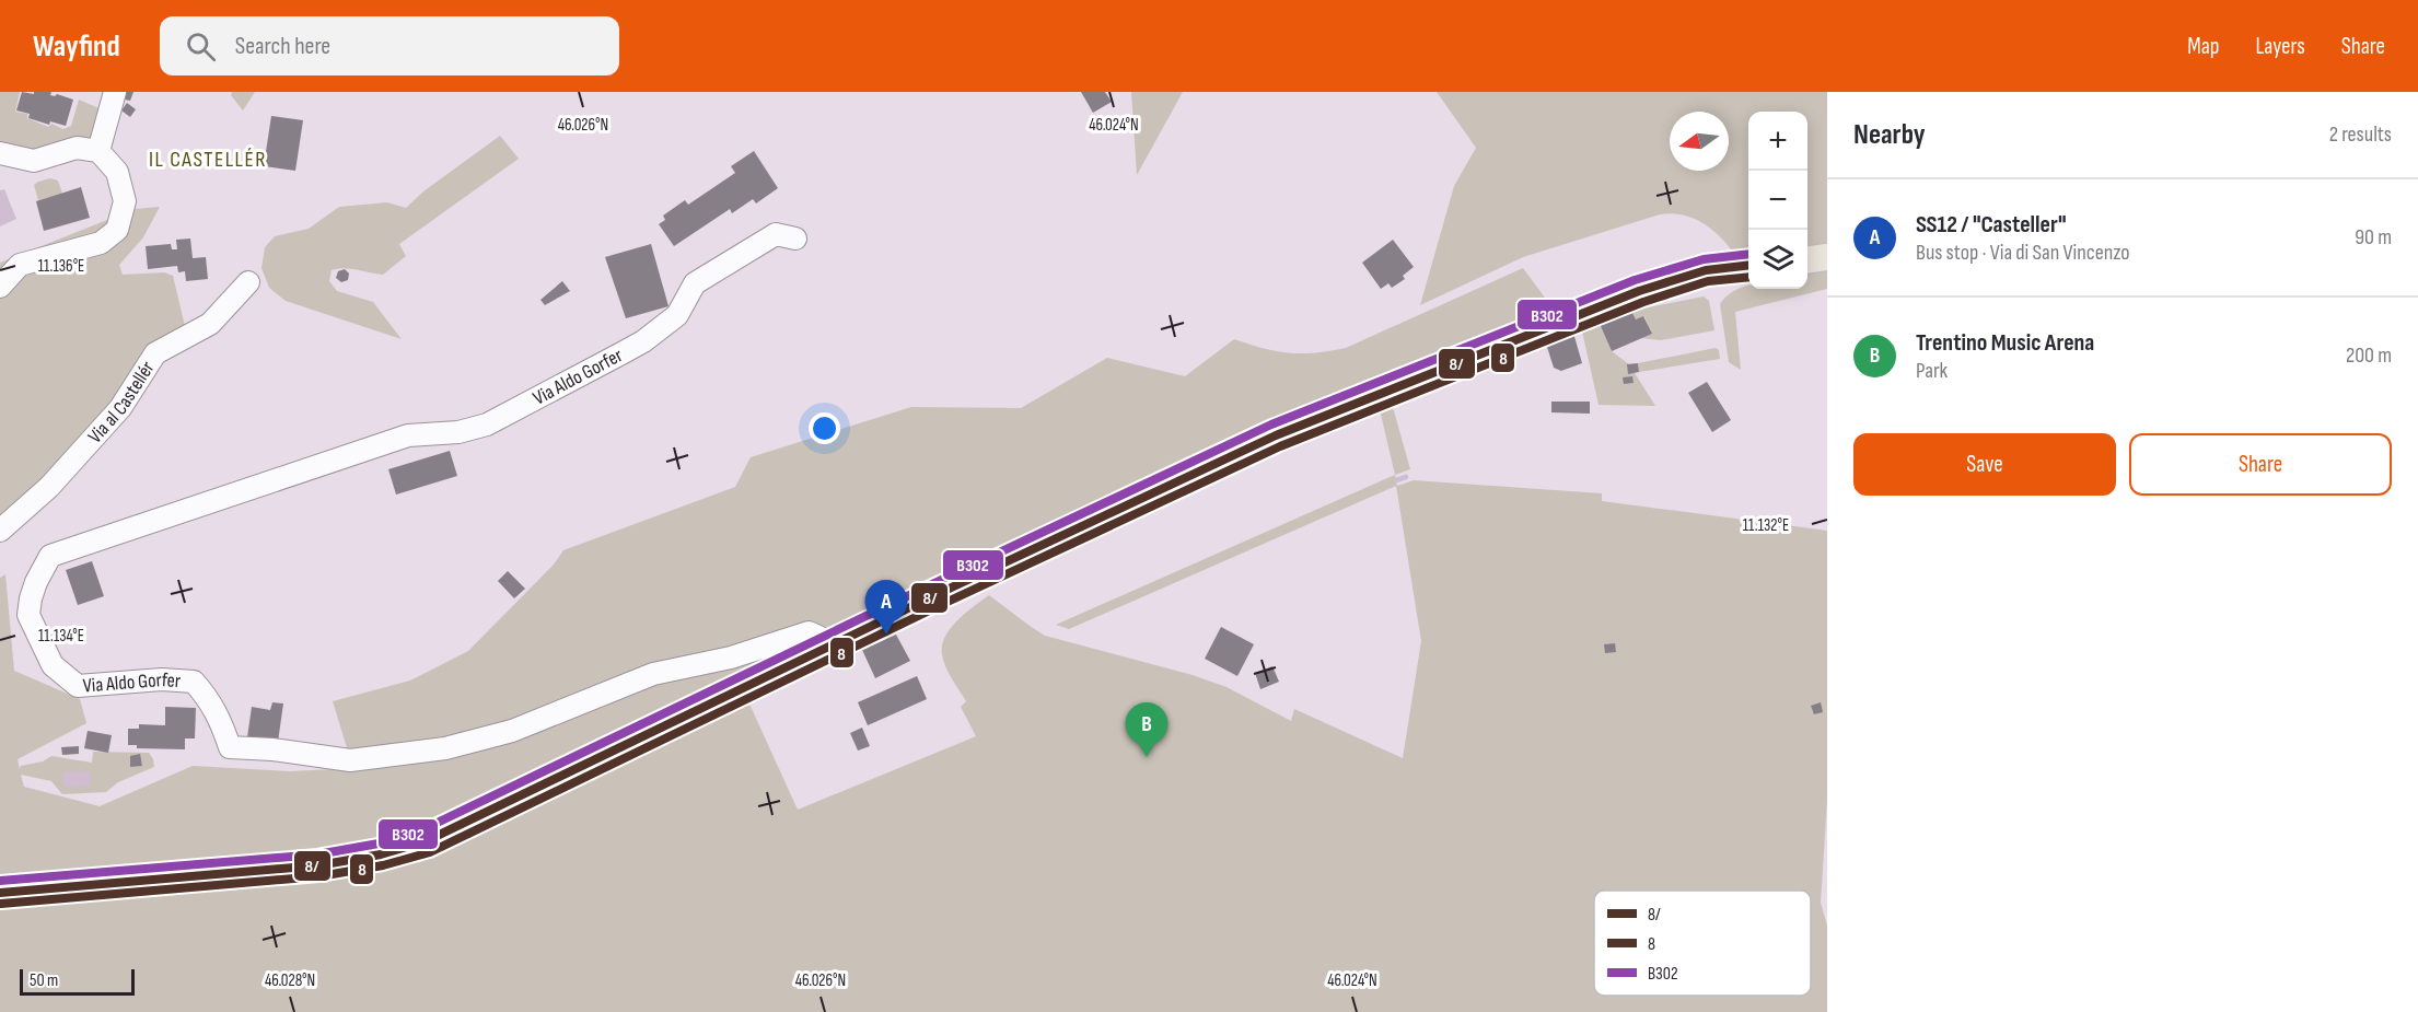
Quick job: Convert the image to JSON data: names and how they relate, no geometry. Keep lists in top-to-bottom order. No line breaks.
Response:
{"streets":{"street":["Via Aldo Gorfer","Via al Castellér"]},"districts":["IL CASTELLÉR"],"lines":["transit line B302","transit line 8/","transit line 8"],"legend":["8/","8","B302"],"scale_bar":"50 m","north":"left","page":{"header":"Wayfind","search":"Search here","nav":["Map","Layers","Share"],"heading":["Nearby","2 results"],"map_buttons":["+","−"],"list":[{"mark":"A","name":"SS12 / \"Casteller\"","note":"Bus stop · Via di San Vincenzo","value":"90 m"},{"mark":"B","name":"Trentino Music Arena","note":"Park","value":"200 m"}],"buttons":["Save","Share"],"pins":["A","B"],"scale":"50 m"},"coordinates":["46.026°N","46.024°N","11.136°E","11.132°E","11.134°E","46.028°N"]}
